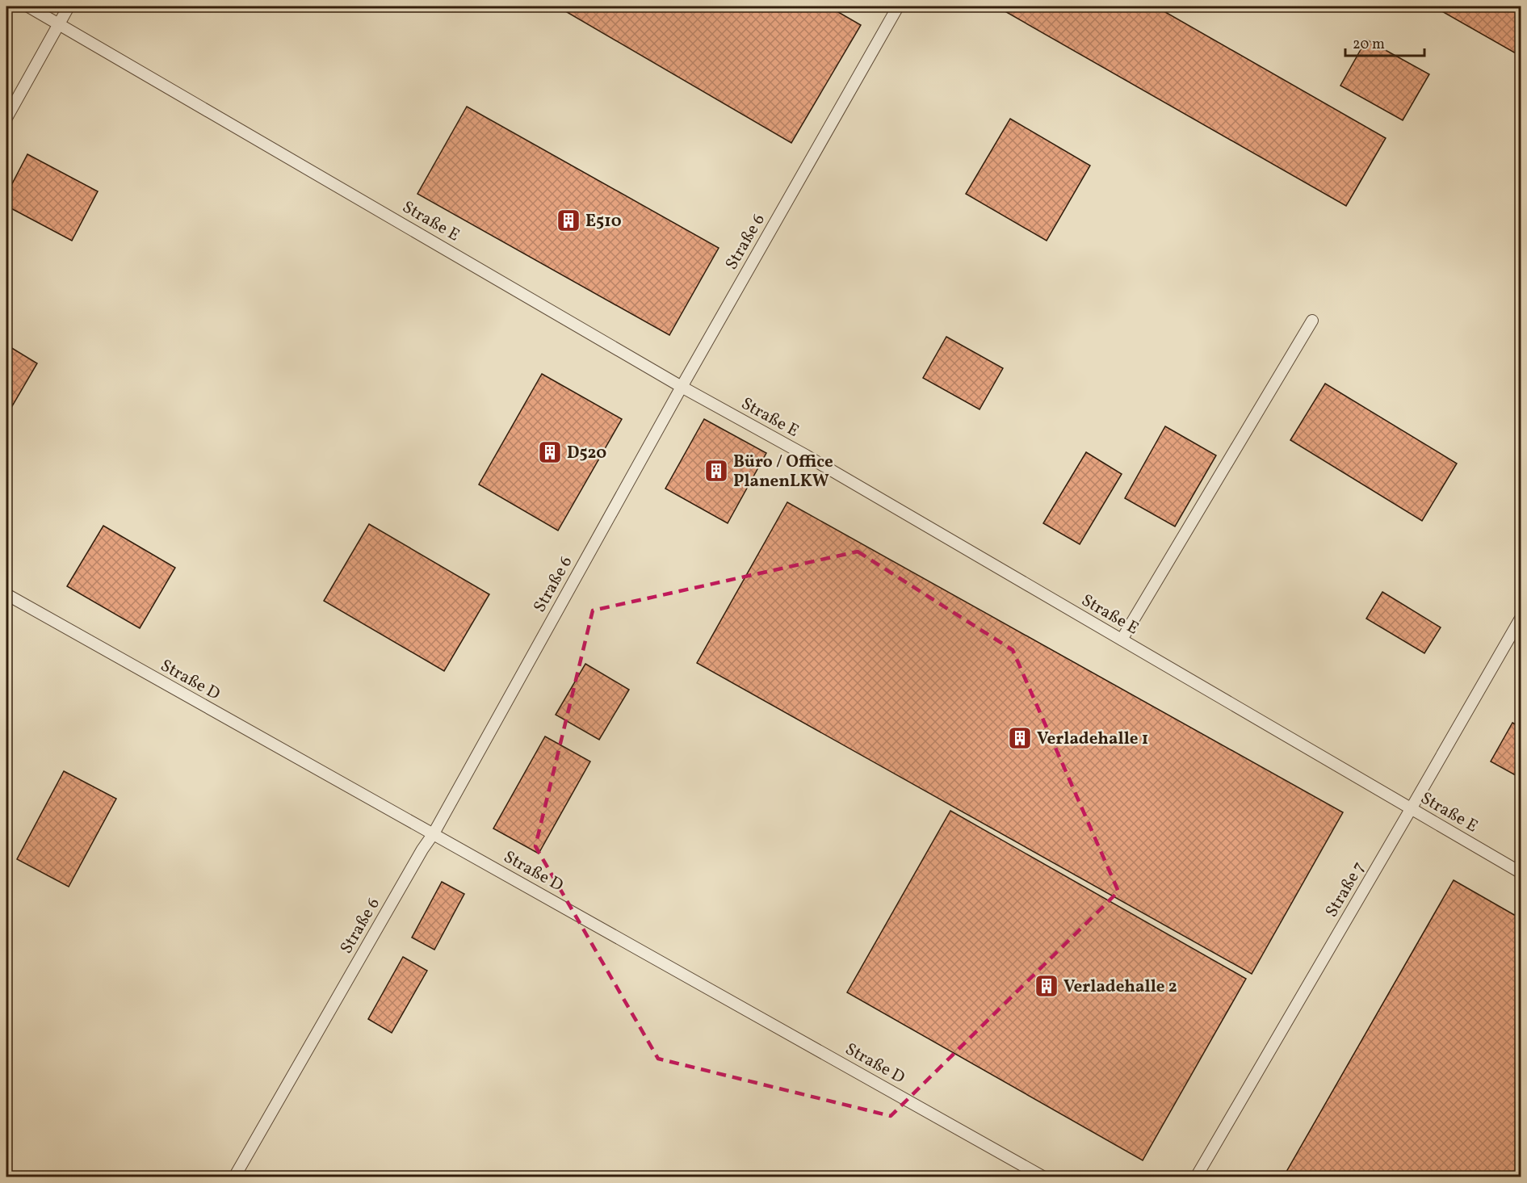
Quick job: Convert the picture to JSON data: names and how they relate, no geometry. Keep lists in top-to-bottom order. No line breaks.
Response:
{"streets":{"lane":["Straße E","Straße 6","Straße D","Straße 7"]},"crossings":[["Straße E","Straße 6"],["Straße E","Straße 7"],["Straße 6","Straße D"]],"places":{"building":["E510","D520","Büro / Office PlanenLKW","Verladehalle 1","Verladehalle 2"]},"scale_bar":"20 m"}
